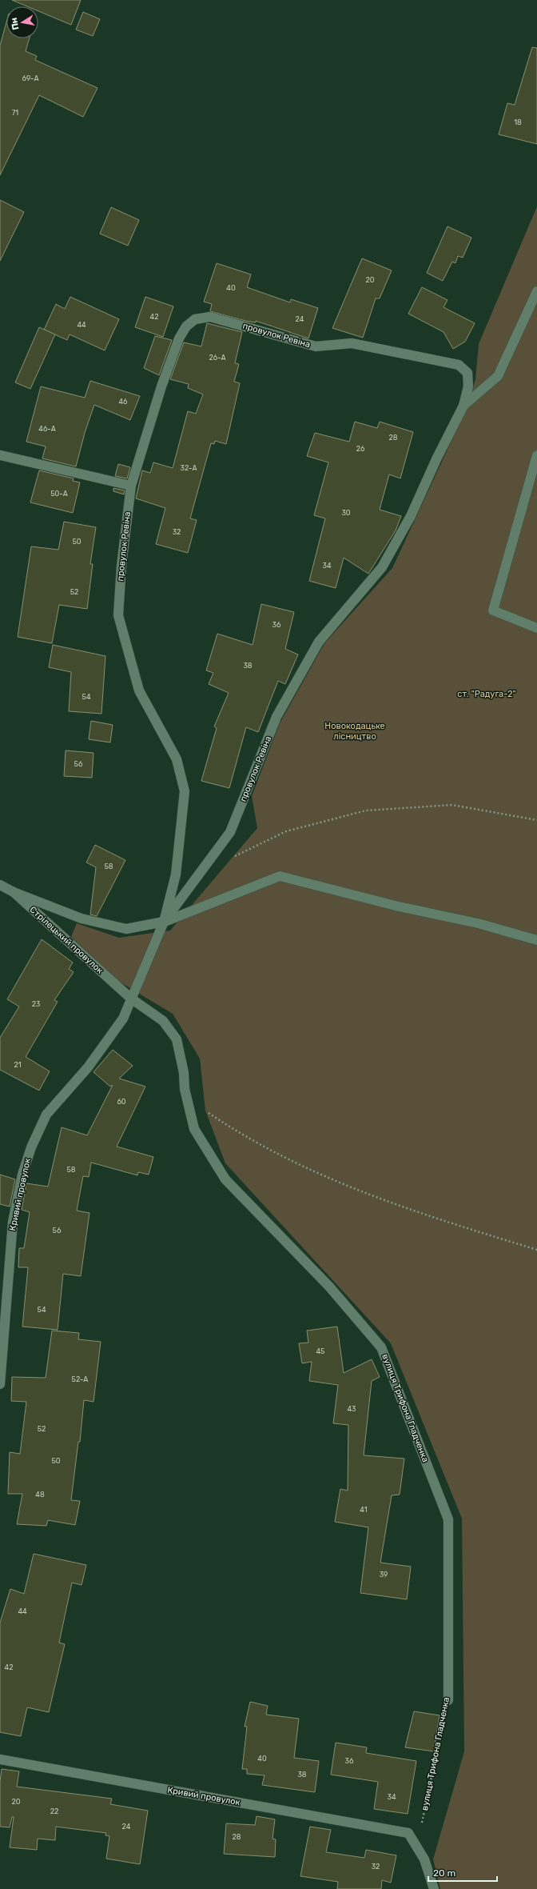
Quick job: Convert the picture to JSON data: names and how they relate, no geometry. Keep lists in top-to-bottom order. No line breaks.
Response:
{"streets":{"street":["провулок Ревіна","Стрілецький провулок","Кривий провулок","вулиця Трифона Гладченка"]},"crossings":[["провулок Ревіна","Стрілецький провулок"],["провулок Ревіна","Кривий провулок"],["провулок Ревіна","вулиця Трифона Гладченка"],["Стрілецький провулок","Кривий провулок"],["Стрілецький провулок","вулиця Трифона Гладченка"],["Кривий провулок","вулиця Трифона Гладченка"]],"parks":["ст. \"Радуга-2\"","Новокодацьке лісництво"],"house_numbers":["69-А","71","18","20","40","42","24","44","26-А","46","46-А","28","26","32-А","50-А","30","32","50","34","52","36","38","54","56","58","23","21","60","58","56","54","45","52-А","43","52","50","48","41","39","44","42","40","36","38","34","20","22","24","28","32"],"scale_bar":"20 m","north":"left"}
